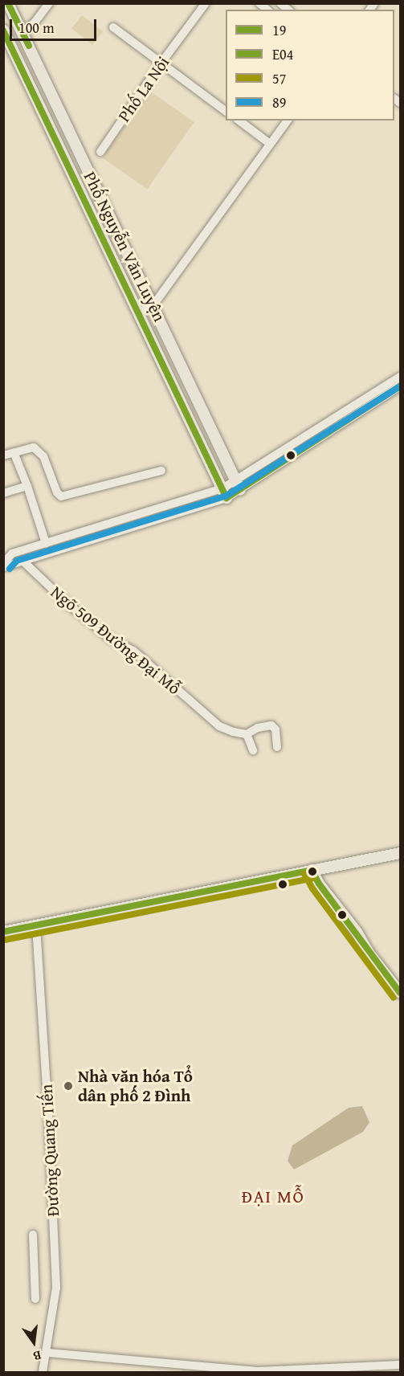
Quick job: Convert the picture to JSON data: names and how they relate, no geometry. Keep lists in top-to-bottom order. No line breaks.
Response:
{"streets":{"main road":["Phố Nguyễn Văn Luyện"],"street":["Phố La Nội","Ngõ 509 Đường Đại Mỗ","Đường Quang Tiến"]},"districts":["ĐẠI MỖ"],"places":["Nhà văn hóa Tổ dân phố 2 Đình"],"lines":["transit line 19","transit line 89","transit line E04","transit line 57"],"legend":["19","E04","57","89"],"scale_bar":"100 m","north":"bottom"}
